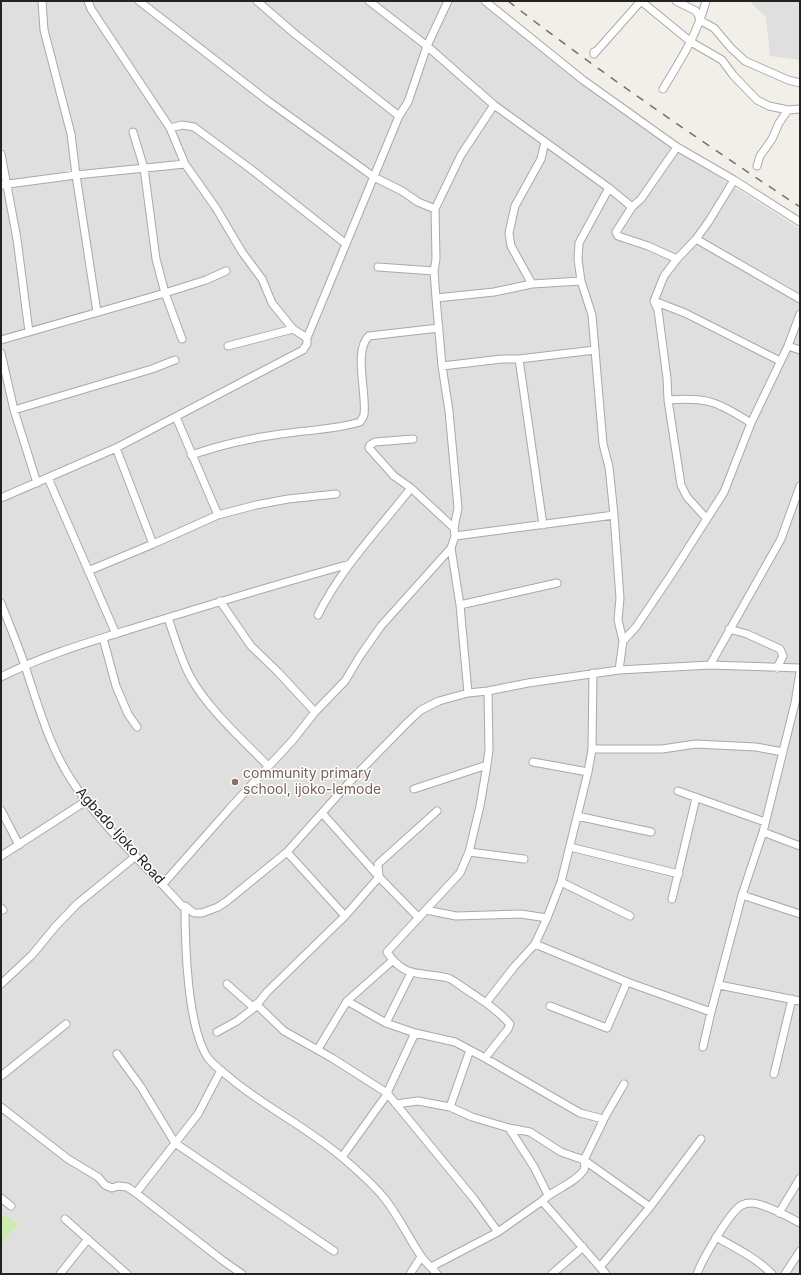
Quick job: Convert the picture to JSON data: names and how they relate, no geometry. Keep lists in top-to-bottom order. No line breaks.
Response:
{"streets":{"street":["Agbado Ijoko Road"]},"places":["community primary school, ijoko-lemode"]}
